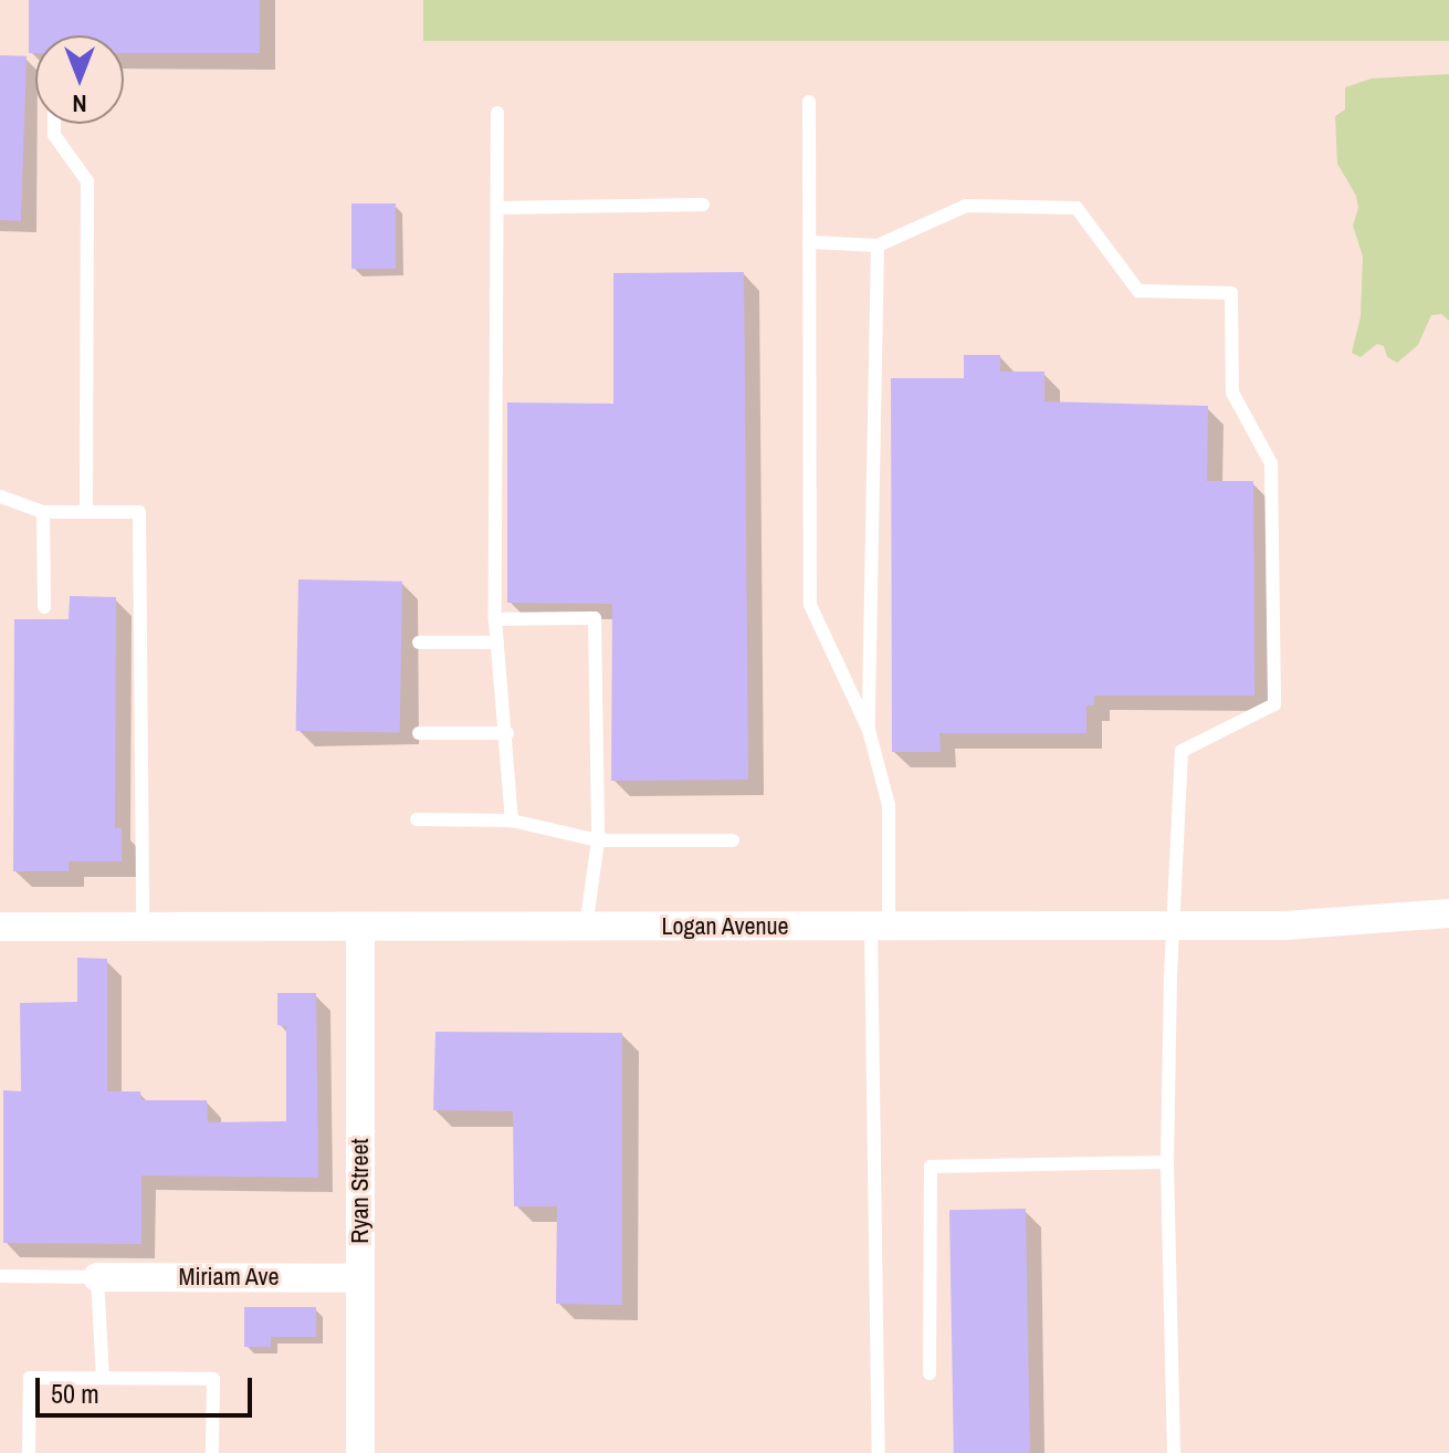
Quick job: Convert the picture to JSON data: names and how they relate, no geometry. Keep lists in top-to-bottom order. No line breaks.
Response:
{"streets":{"street":["Logan Avenue","Ryan Street","Miriam Ave"]},"crossings":[["Logan Avenue","Ryan Street"],["Ryan Street","Miriam Ave"]],"scale_bar":"50 m","north":"bottom"}
